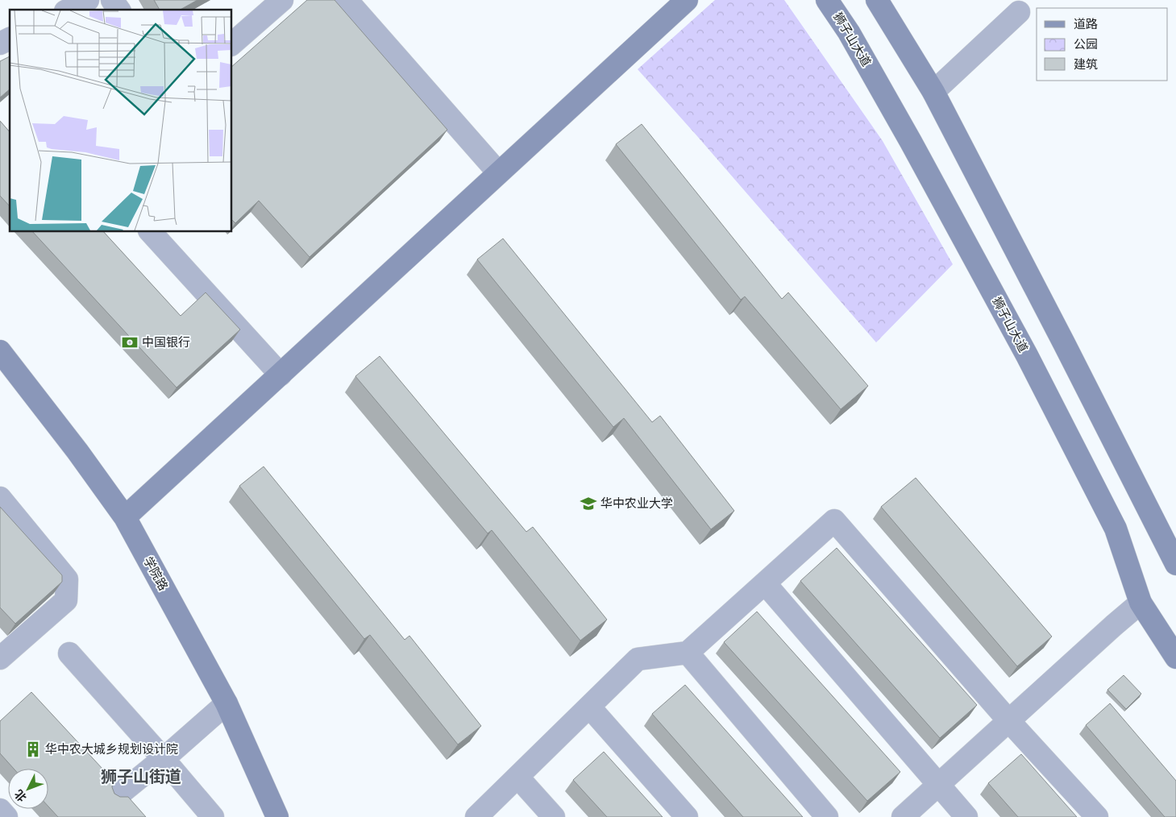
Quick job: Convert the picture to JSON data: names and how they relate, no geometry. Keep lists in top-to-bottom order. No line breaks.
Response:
{"streets":{"street":["狮子山大道","学院路"]},"districts":["狮子山街道"],"places":{"bank":["中国银行"],"school or university":["华中农业大学"],"building":["华中农大城乡规划设计院"]},"legend":["道路","公园","建筑"],"north":"bottom left"}
